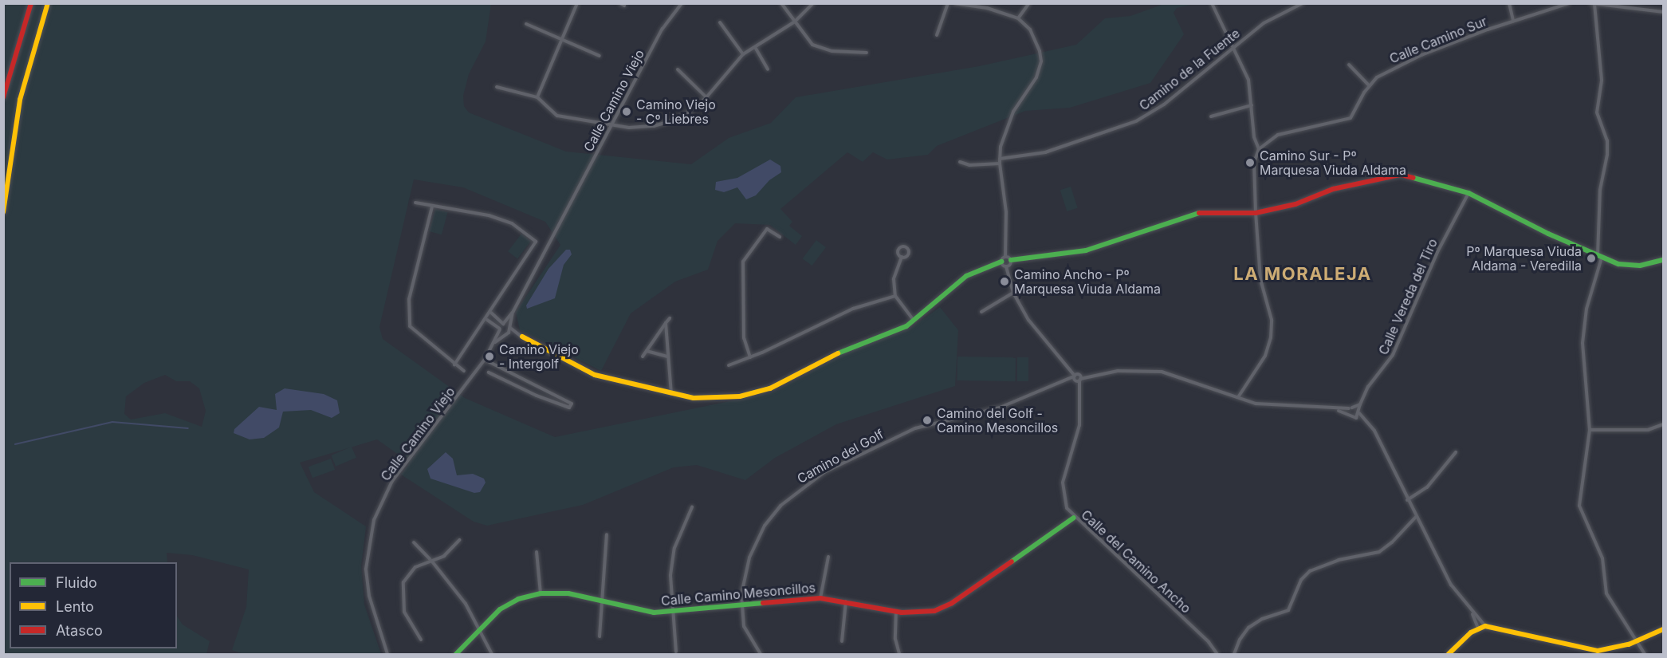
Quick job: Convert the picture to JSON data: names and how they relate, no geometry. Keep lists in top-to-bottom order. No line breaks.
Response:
{"streets":{"main road":["Calle Camino Mesoncillos"],"street":["Calle Camino Sur","Camino de la Fuente","Calle Camino Viejo","Calle Vereda del Tiro","Camino del Golf","Calle del Camino Ancho"]},"crossings":[["Camino del Golf","Calle del Camino Ancho"],["Camino del Golf","Calle Camino Mesoncillos"],["Calle del Camino Ancho","Calle Camino Mesoncillos"]],"districts":["LA MORALEJA"],"places":["Camino Viejo - Cº Liebres","Camino Sur - Pº Marquesa Viuda Aldama","Pº Marquesa Viuda Aldama - Veredilla","Camino Ancho - Pº Marquesa Viuda Aldama","Camino Viejo - Intergolf","Camino del Golf - Camino Mesoncillos"],"legend":["Fluido","Lento","Atasco"]}
